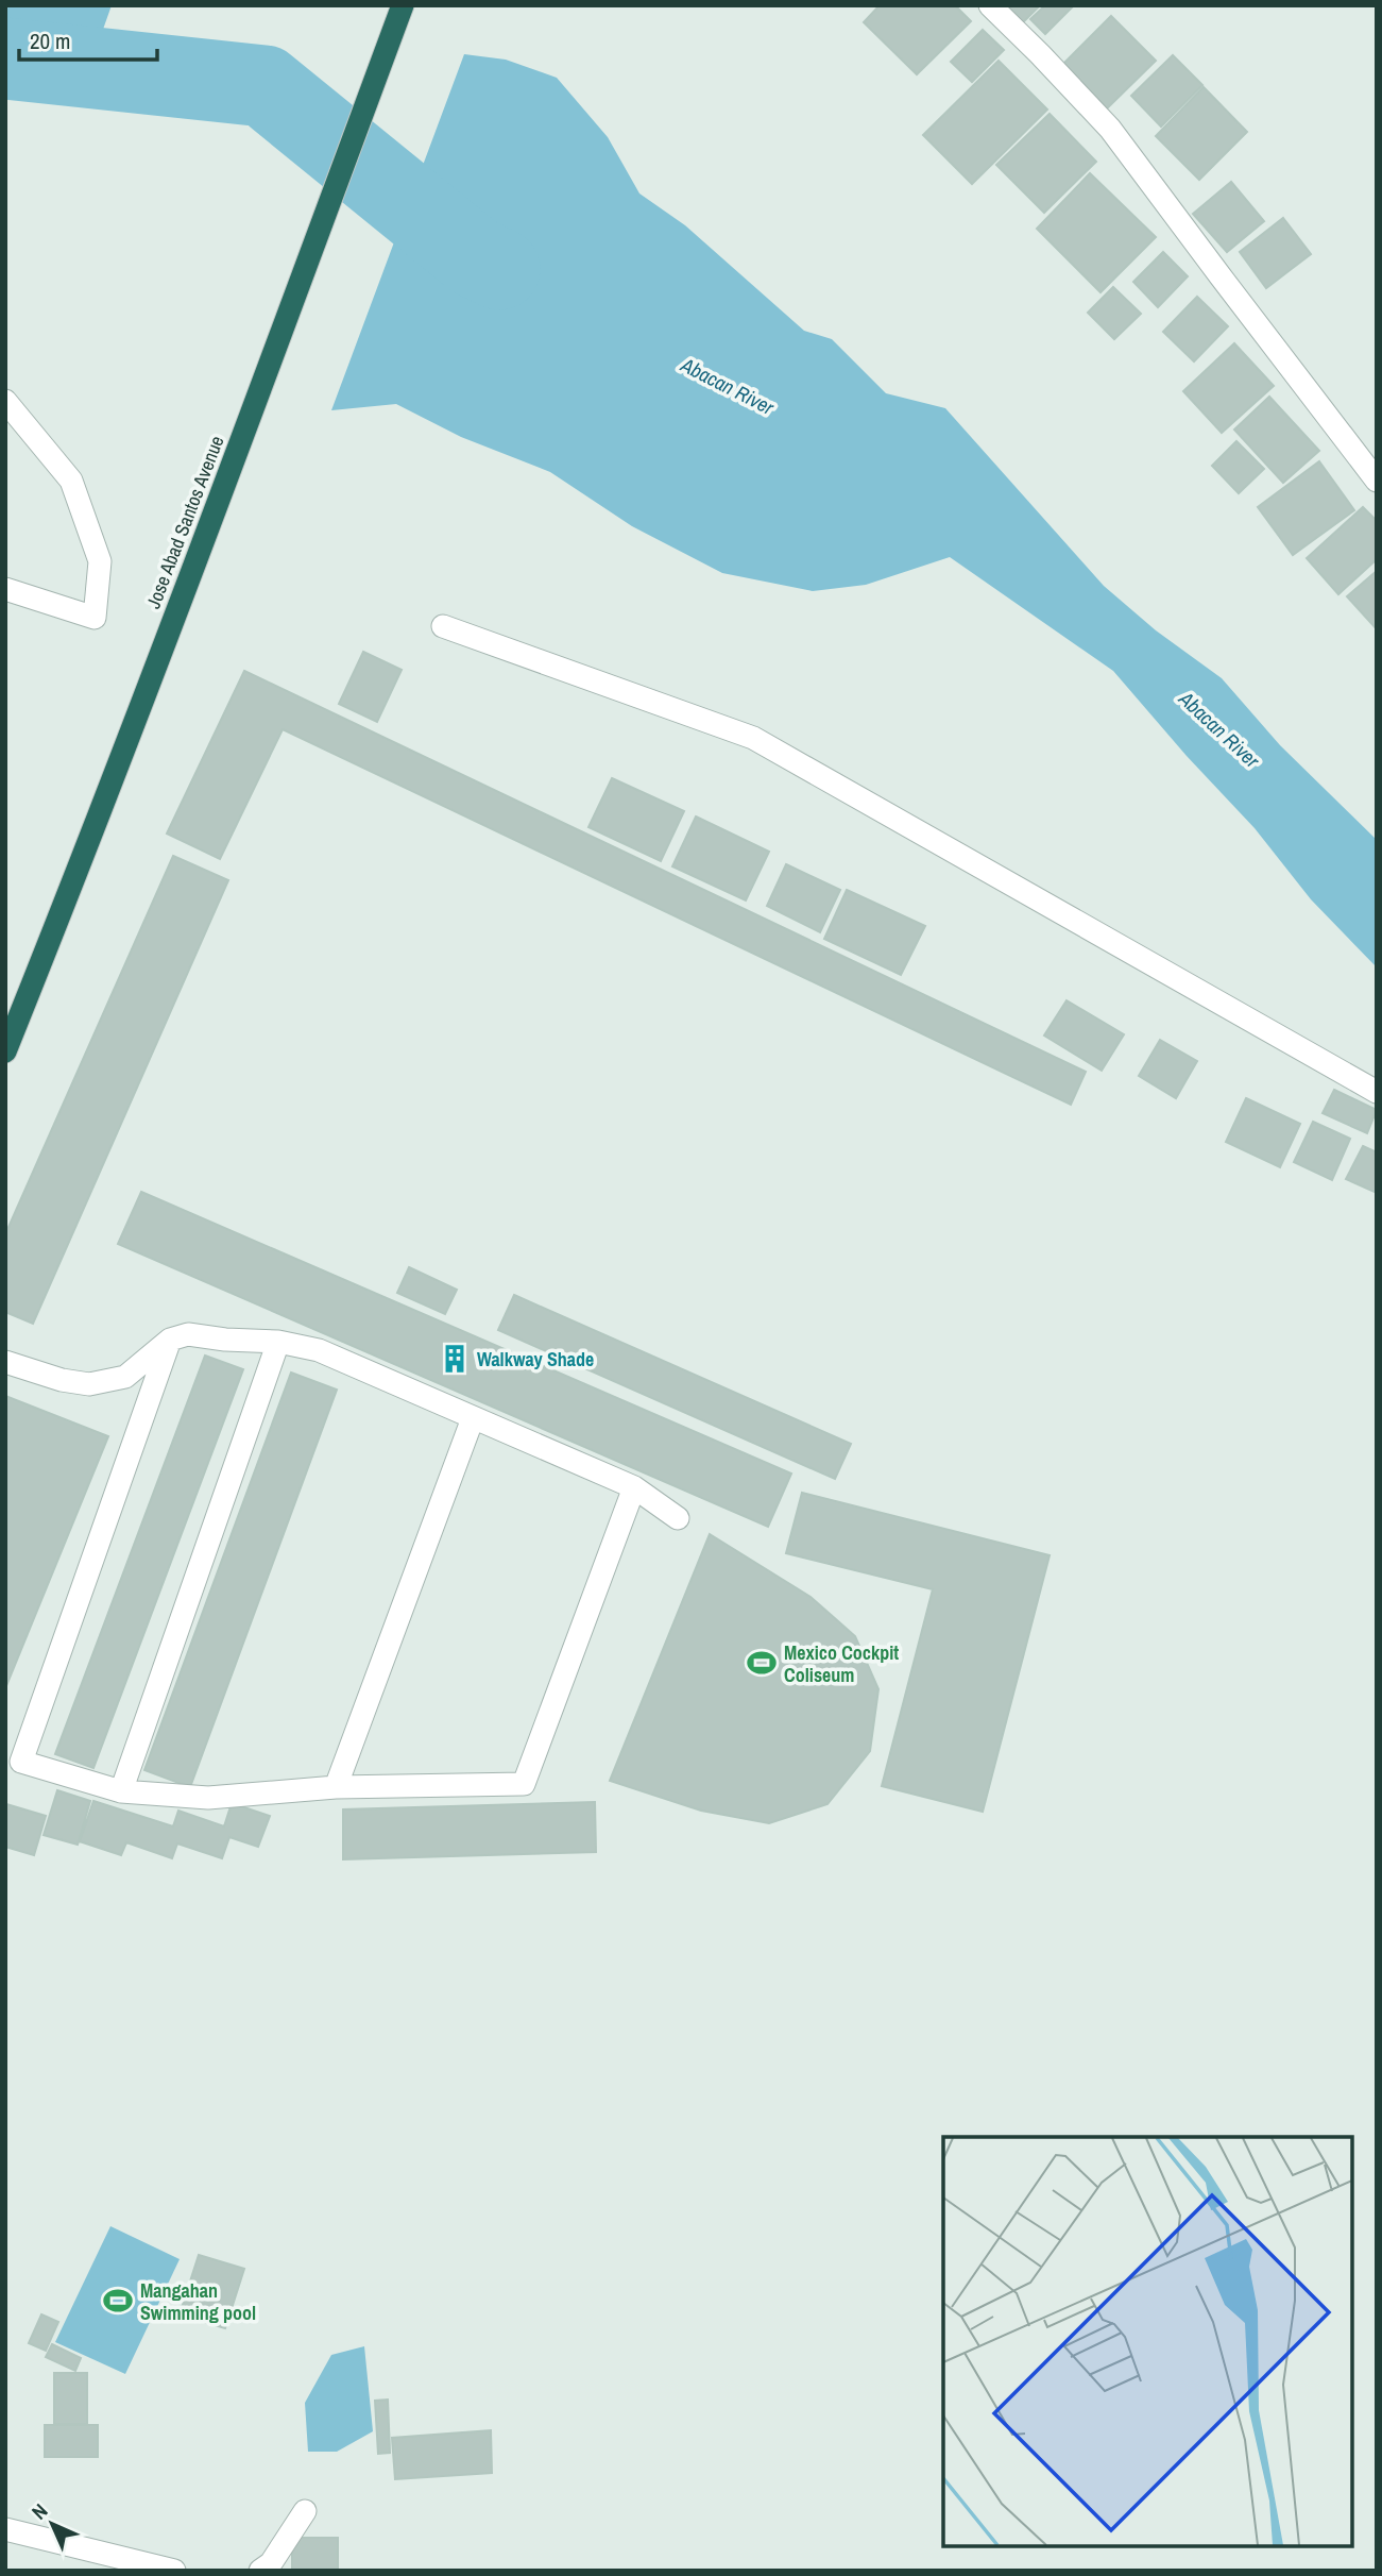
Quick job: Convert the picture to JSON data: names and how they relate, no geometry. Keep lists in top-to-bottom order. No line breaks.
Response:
{"streets":{"highway":["Jose Abad Santos Avenue"]},"water":["Abacan River"],"places":{"building":["Walkway Shade"],"sports":["Mexico Cockpit Coliseum","Mangahan Swimming pool"]},"scale_bar":"20 m","north":"top left"}
